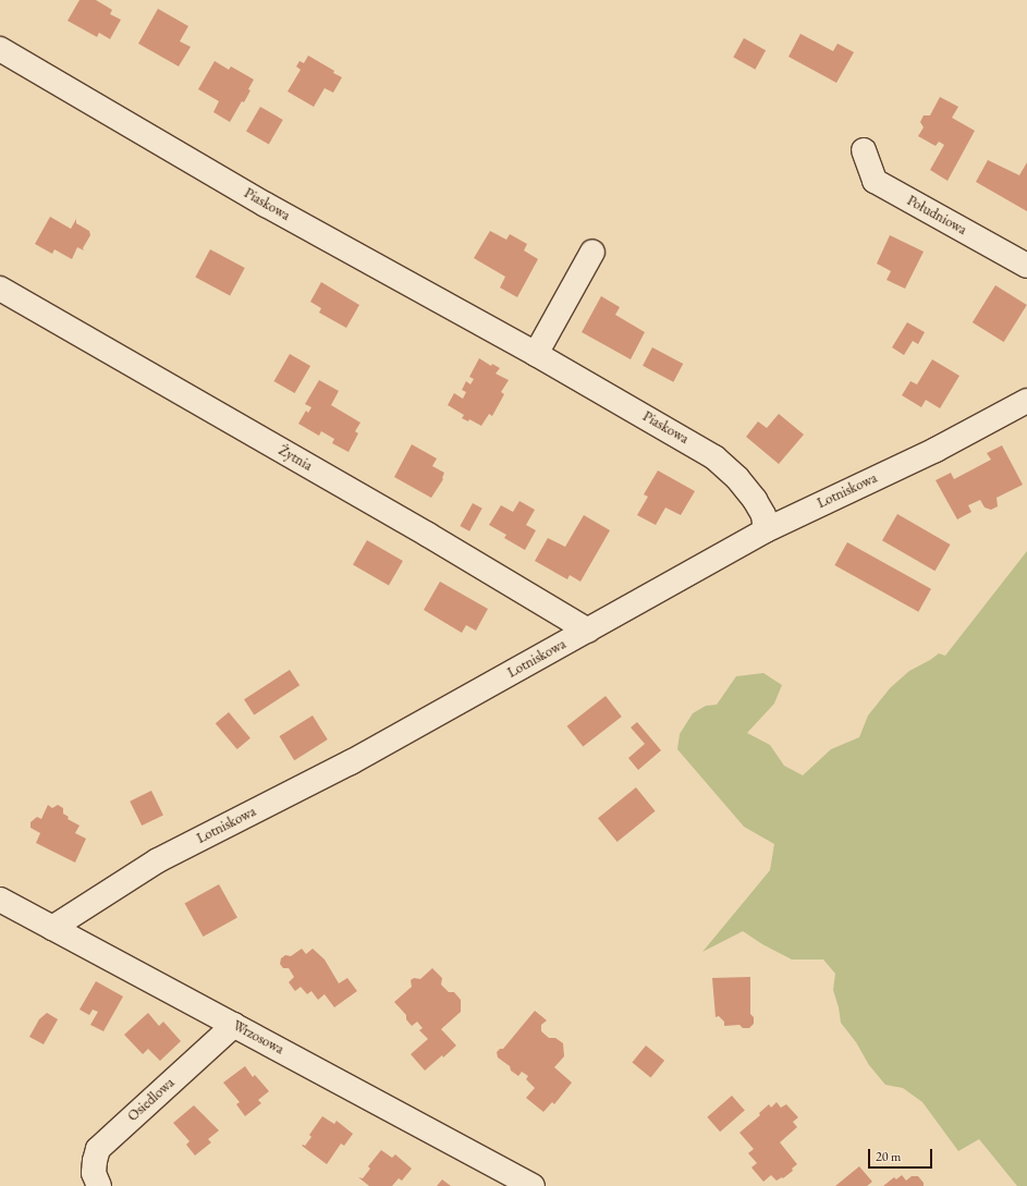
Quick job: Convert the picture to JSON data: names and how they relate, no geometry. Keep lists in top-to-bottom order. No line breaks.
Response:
{"streets":{"street":["Piaskowa","Południowa","Żytnia","Lotniskowa","Wrzosowa","Osiedlowa"]},"crossings":[["Piaskowa","Lotniskowa"],["Żytnia","Lotniskowa"],["Lotniskowa","Wrzosowa"],["Wrzosowa","Osiedlowa"]],"scale_bar":"20 m"}
